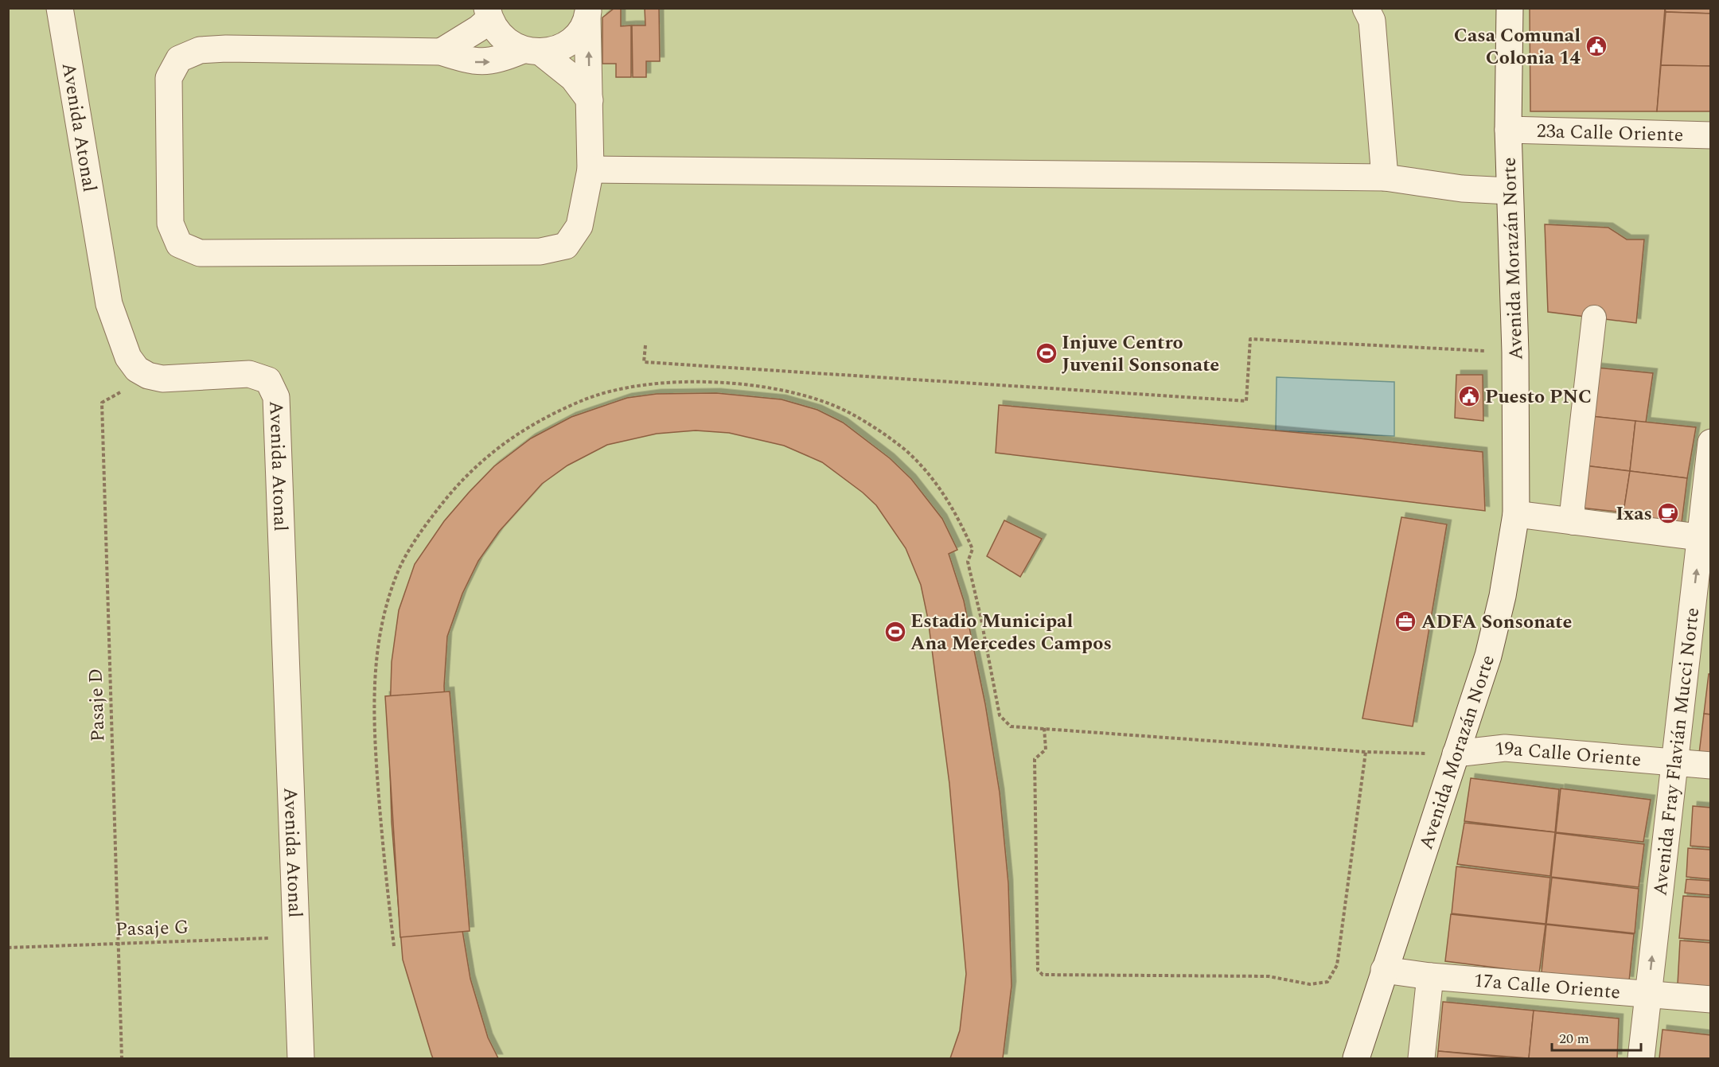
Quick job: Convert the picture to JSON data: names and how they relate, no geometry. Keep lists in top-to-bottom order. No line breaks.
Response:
{"streets":{"street":["Avenida Atonal","23a Calle Oriente","Avenida Morazán Norte","Avenida Fray Flavián Mucci Norte","19a Calle Oriente","17a Calle Oriente"],"path":["Pasaje D","Pasaje G"]},"crossings":[["Avenida Atonal","Pasaje D"],["Avenida Atonal","Pasaje G"],["23a Calle Oriente","Avenida Morazán Norte"],["Avenida Morazán Norte","19a Calle Oriente"],["Avenida Morazán Norte","17a Calle Oriente"],["Pasaje D","Pasaje G"],["Avenida Fray Flavián Mucci Norte","19a Calle Oriente"],["Avenida Fray Flavián Mucci Norte","17a Calle Oriente"]],"one_way":["Avenida Fray Flavián Mucci Norte"],"places":{"public building":["Casa Comunal Colonia 14","Puesto PNC"],"sports":["Injuve Centro Juvenil Sonsonate","Estadio Municipal Ana Mercedes Campos"],"cafe":["Ixas"],"office":["ADFA Sonsonate"]},"scale_bar":"20 m"}
